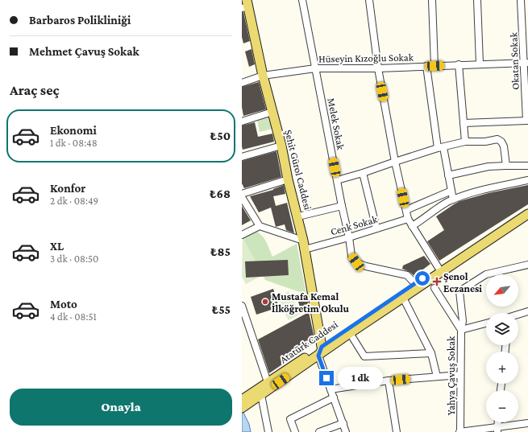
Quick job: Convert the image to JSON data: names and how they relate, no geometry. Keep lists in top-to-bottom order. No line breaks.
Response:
{"streets":{"main road":["Şehit Gürol Caddesi","Atatürk Caddesi"],"street":["Hüseyin Kızoğlu Sokak","Okatan Sokak","Melek Sokak","Cenk Sokak","Yahya Çavuş Sokak"]},"crossings":[["Hüseyin Kızoğlu Sokak","Okatan Sokak"],["Hüseyin Kızoğlu Sokak","Melek Sokak"],["Hüseyin Kızoğlu Sokak","Şehit Gürol Caddesi"],["Melek Sokak","Cenk Sokak"],["Melek Sokak","Atatürk Caddesi"],["Şehit Gürol Caddesi","Cenk Sokak"],["Şehit Gürol Caddesi","Atatürk Caddesi"]],"places":{"health":["Şenol Eczanesi"],"other":["Mustafa Kemal İlköğretim Okulu"]},"north":"bottom left","page":{"banner":["Barbaros Polikliniği","Mehmet Çavuş Sokak"],"heading":"Araç seç","list":[{"name":"Ekonomi","note":"1 dk · 08:48","value":"₺50"},{"name":"Konfor","note":"2 dk · 08:49","value":"₺68"},{"name":"XL","note":"3 dk · 08:50","value":"₺85"},{"name":"Moto","note":"4 dk · 08:51","value":"₺55"}],"map_buttons":["+","−"],"bubble":"1 dk","buttons":"Onayla"}}
